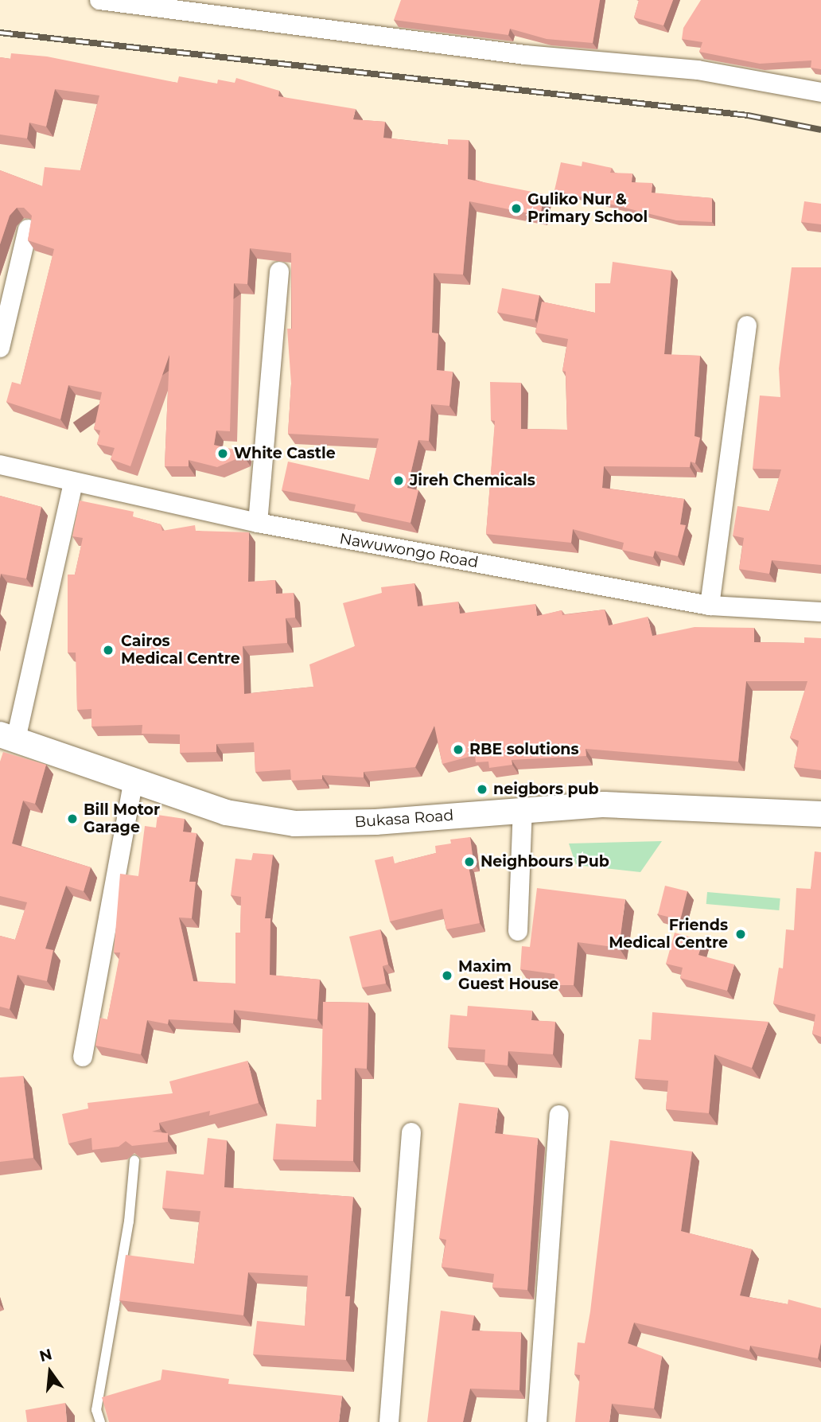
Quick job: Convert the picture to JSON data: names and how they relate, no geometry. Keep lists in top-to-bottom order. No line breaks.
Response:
{"streets":{"street":["Nawuwongo Road","Bukasa Road"]},"places":["Guliko Nur & Primary School","White Castle","Jireh Chemicals","Cairos Medical Centre","RBE solutions","neigbors pub","Bill Motor Garage","Neighbours Pub","Friends Medical Centre","Maxim Guest House"],"north":"top"}
